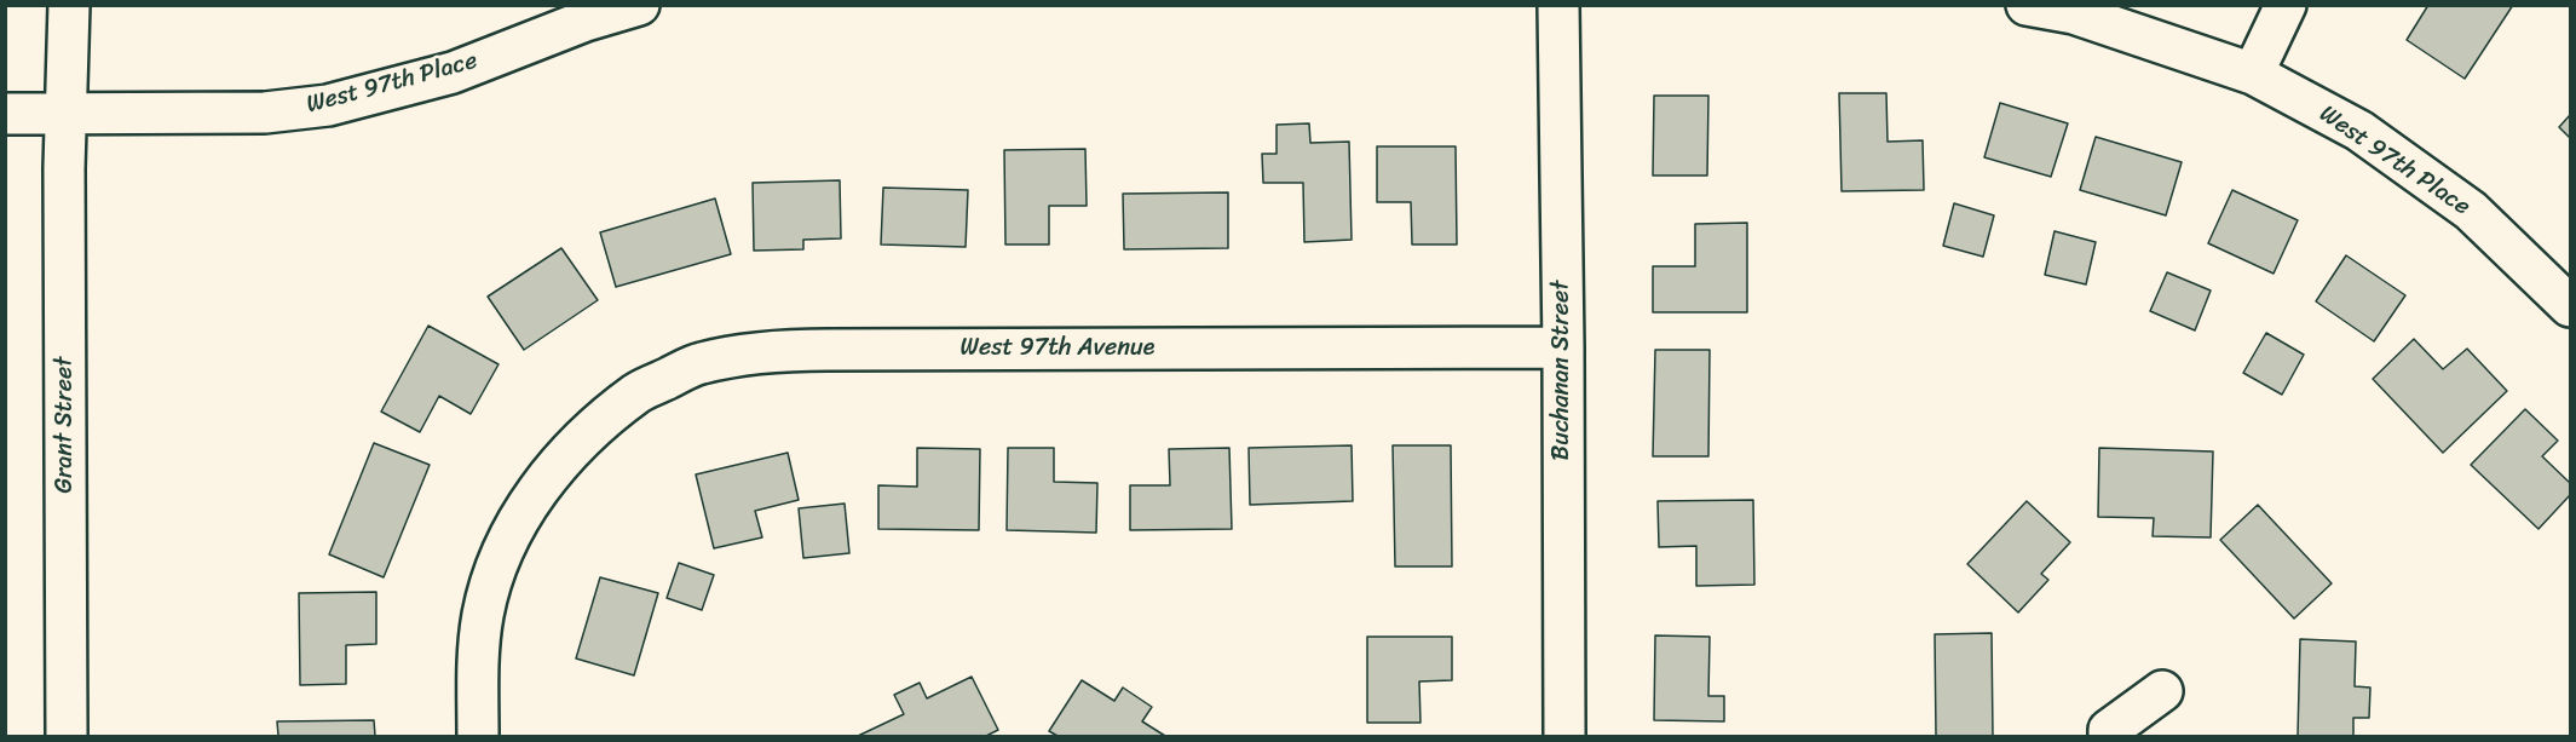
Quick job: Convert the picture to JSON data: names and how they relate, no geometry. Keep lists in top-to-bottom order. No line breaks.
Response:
{"streets":{"street":["West 97th Place","West 97th Avenue","Buchanan Street","Grant Street"]},"crossings":[["West 97th Place","Grant Street"],["West 97th Avenue","Buchanan Street"]]}
